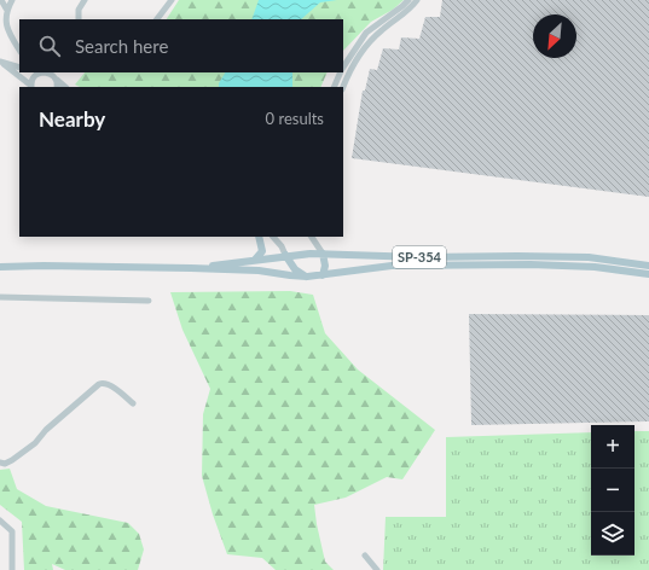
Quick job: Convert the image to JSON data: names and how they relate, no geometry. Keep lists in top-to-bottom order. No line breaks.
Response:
{"streets":{"main road":["SP-354"]},"north":"bottom left","page":{"search":"Search here","heading":["Nearby","0 results"],"map_buttons":["+","−"]}}
